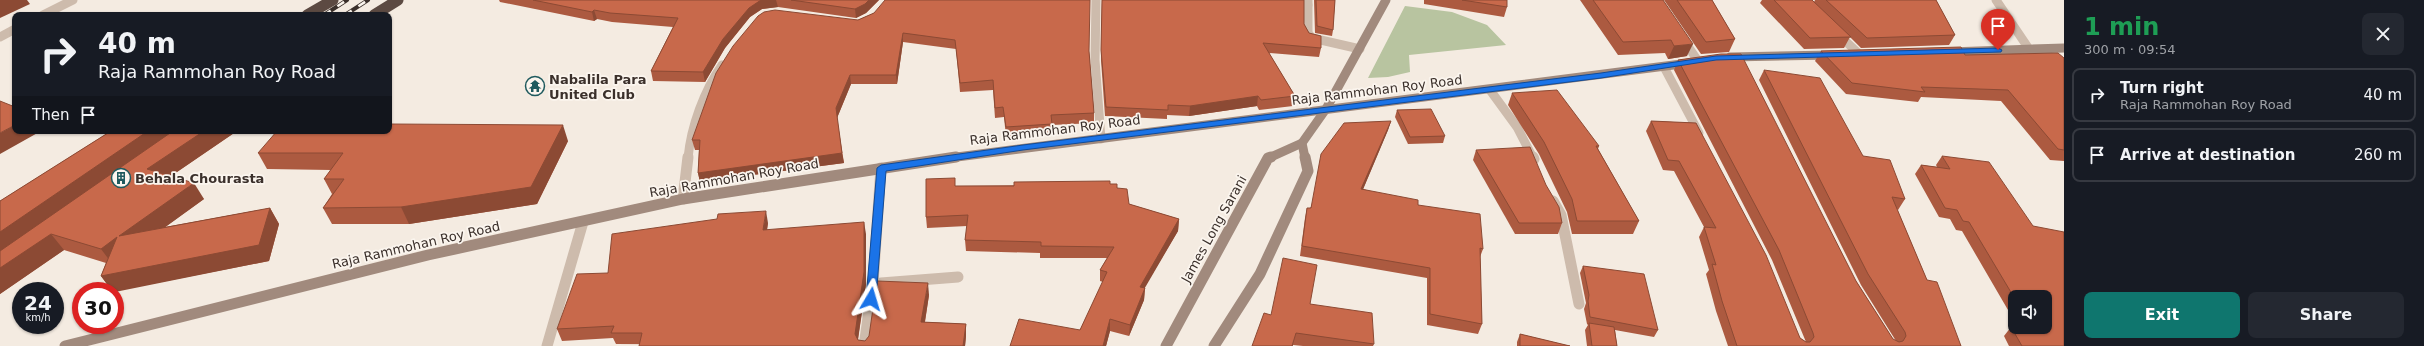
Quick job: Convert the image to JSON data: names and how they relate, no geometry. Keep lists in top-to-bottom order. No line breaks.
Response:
{"streets":{"main road":["Raja Rammohan Roy Road","James Long Sarani"]},"places":{"temple":["Nabalila Para United Club"],"building":["Behala Chourasta"]},"page":{"heading":["1 min","300 m · 09:54"],"turn":["40 m","Raja Rammohan Roy Road"],"list":[{"name":"Turn right","note":"Raja Rammohan Roy Road","value":"40 m"},{"name":"Arrive at destination","value":"260 m"}],"then":"Then","speed":"24 km/h","limit":"30","buttons":["Exit","Share"]}}
